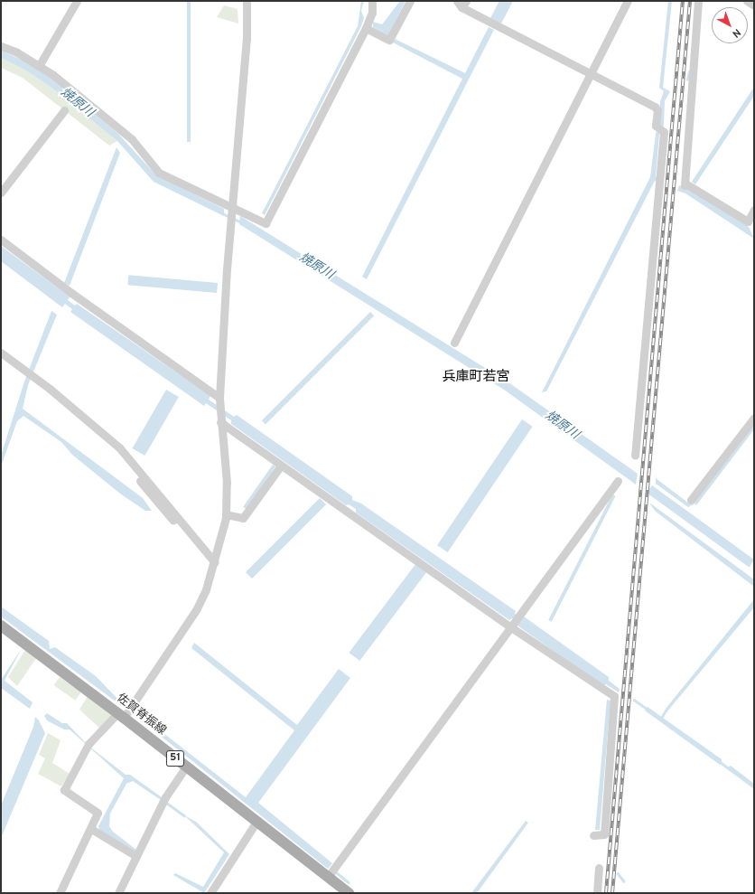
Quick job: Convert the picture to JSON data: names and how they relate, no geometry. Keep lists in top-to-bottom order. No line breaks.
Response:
{"streets":{"main road":["佐賀脊振線","51"]},"districts":["兵庫町若宮"],"water":["焼原川"],"north":"bottom right"}
